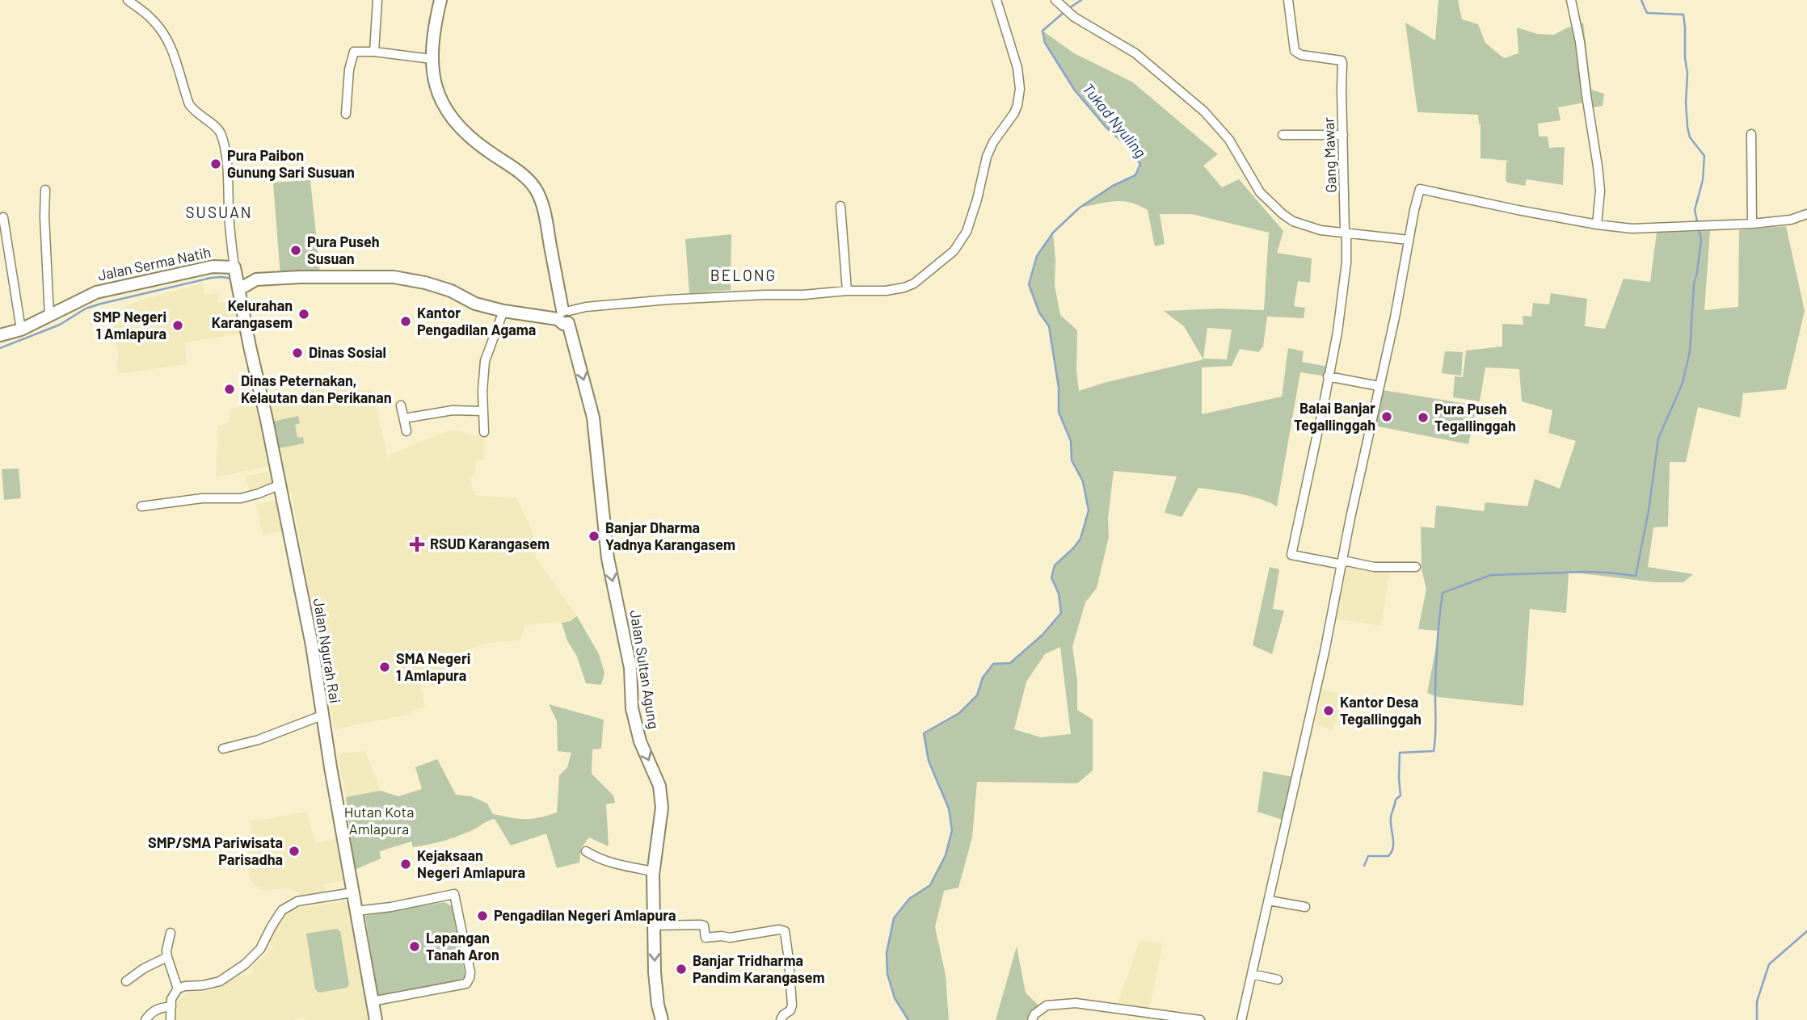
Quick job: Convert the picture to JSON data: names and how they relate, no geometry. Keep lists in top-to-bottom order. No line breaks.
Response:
{"streets":{"street":["Gang Mawar","Jalan Serma Natih","Jalan Ngurah Rai","Jalan Sultan Agung"]},"one_way":["Jalan Sultan Agung"],"districts":["SUSUAN","BELONG"],"water":["Tukad Nyuling"],"parks":["Hutan Kota Amlapura"],"places":{"other":["Pura Paibon Gunung Sari Susuan","Pura Puseh Susuan","Kelurahan Karangasem","Kantor Pengadilan Agama","SMP Negeri 1 Amlapura","Dinas Sosial","Dinas Peternakan, Kelautan dan Perikanan","Balai Banjar Tegallinggah","Pura Puseh Tegallinggah","Banjar Dharma Yadnya Karangasem","SMA Negeri 1 Amlapura","Kantor Desa Tegallinggah","SMP/SMA Pariwisata Parisadha","Kejaksaan Negeri Amlapura","Pengadilan Negeri Amlapura","Lapangan Tanah Aron","Banjar Tridharma Pandim Karangasem"],"health":["RSUD Karangasem"]}}
